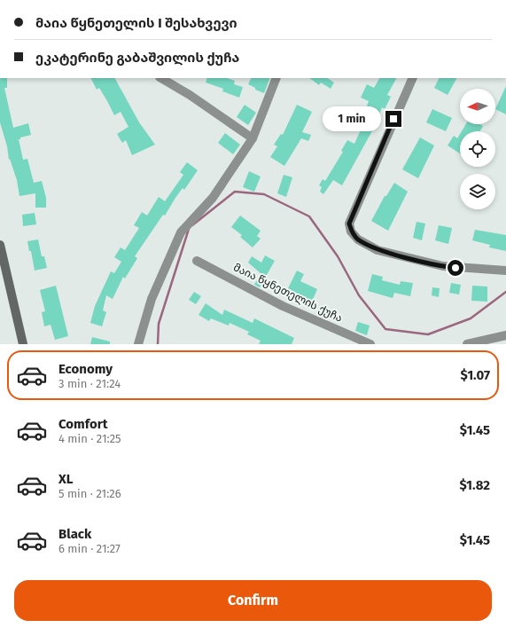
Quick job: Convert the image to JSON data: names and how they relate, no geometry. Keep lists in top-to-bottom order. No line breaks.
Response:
{"streets":{"street":["მაია წყნეთელის ქუჩა"]},"north":"left","page":{"banner":["მაია წყნეთელის I შესახვევი","ეკატერინე გაბაშვილის ქუჩა"],"bubble":"1 min","list":[{"name":"Economy","note":"3 min · 21:24","value":"$1.07"},{"name":"Comfort","note":"4 min · 21:25","value":"$1.45"},{"name":"XL","note":"5 min · 21:26","value":"$1.82"},{"name":"Black","note":"6 min · 21:27","value":"$1.45"}],"buttons":"Confirm"}}
